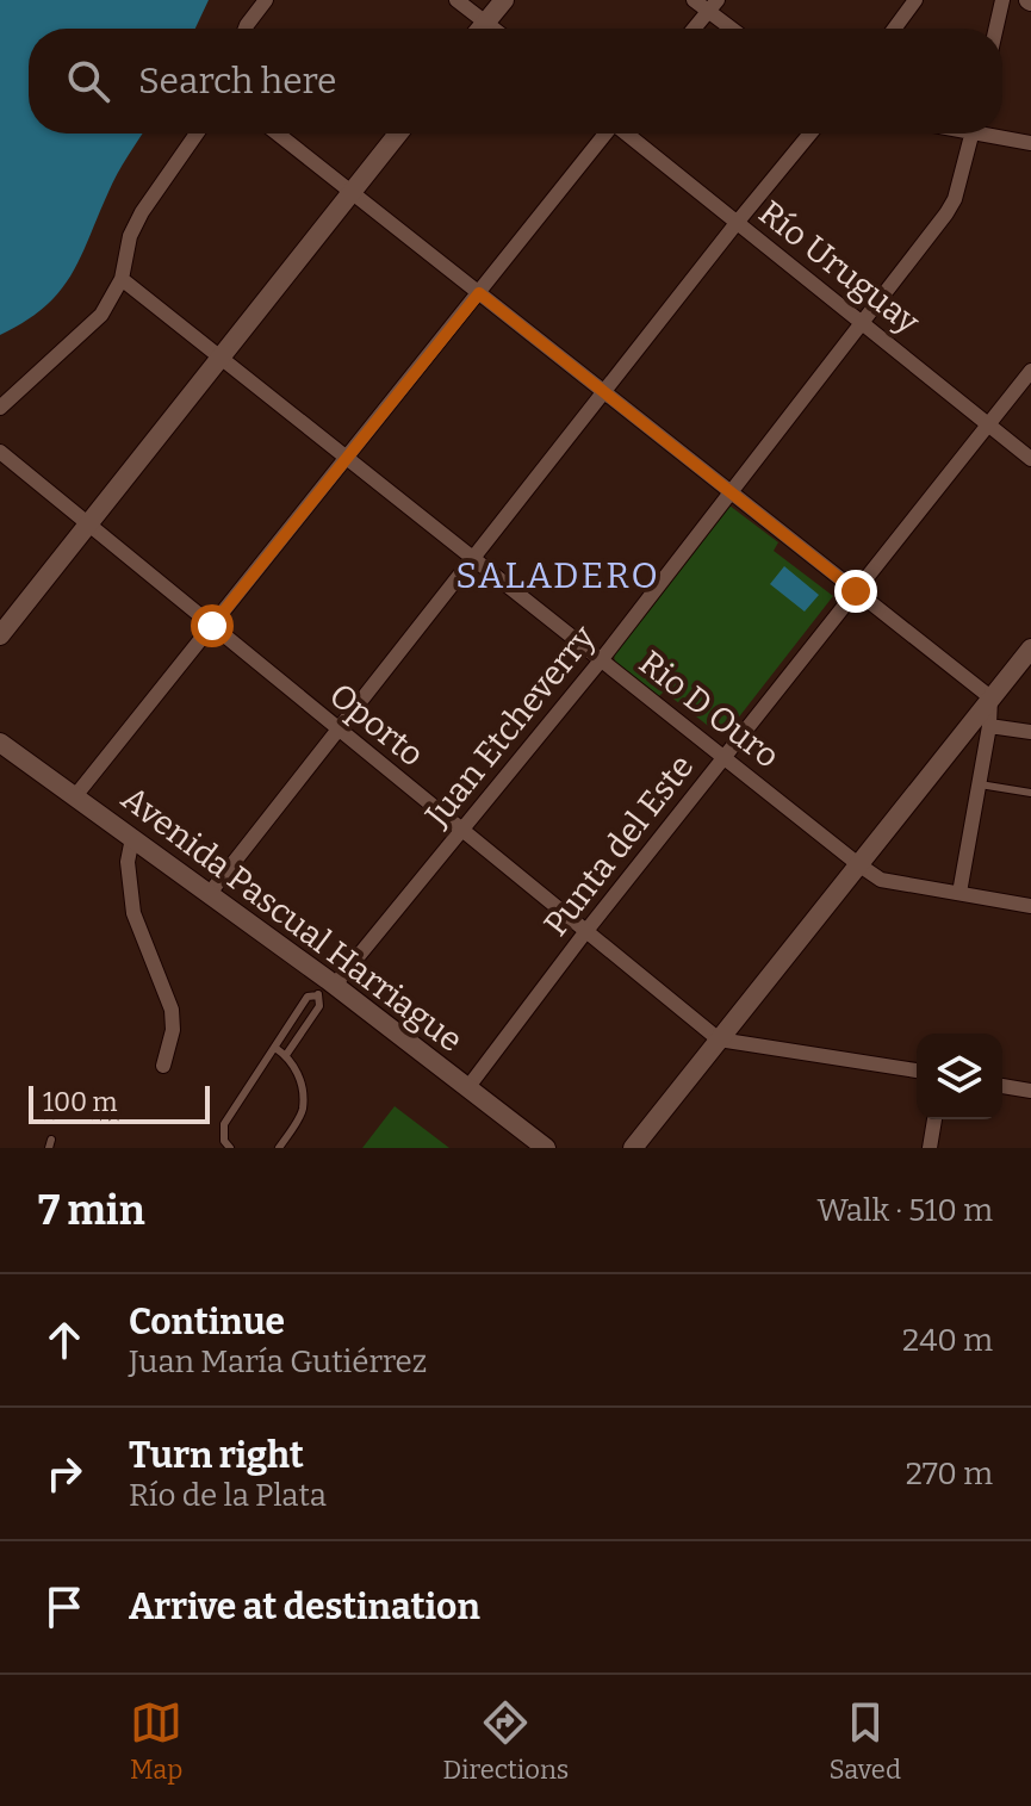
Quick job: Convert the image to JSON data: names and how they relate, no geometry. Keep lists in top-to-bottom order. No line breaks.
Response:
{"streets":{"street":["Río Uruguay","Rio D Ouro","Oporto","Juan Etcheverry","Punta del Este","Avenida Pascual Harriague"]},"crossings":[["Río Uruguay","Juan Etcheverry"],["Río Uruguay","Punta del Este"],["Rio D Ouro","Juan Etcheverry"],["Rio D Ouro","Punta del Este"],["Oporto","Juan Etcheverry"],["Oporto","Punta del Este"],["Juan Etcheverry","Avenida Pascual Harriague"],["Punta del Este","Avenida Pascual Harriague"]],"districts":["SALADERO"],"scale_bar":"100 m","page":{"search":"Search here","scale":"100 m","heading":["7 min","Walk · 510 m"],"list":[["Continue","Juan María Gutiérrez","240 m"],["Turn right","Río de la Plata","270 m"],"Arrive at destination"],"nav":["Map","Directions","Saved"]}}
